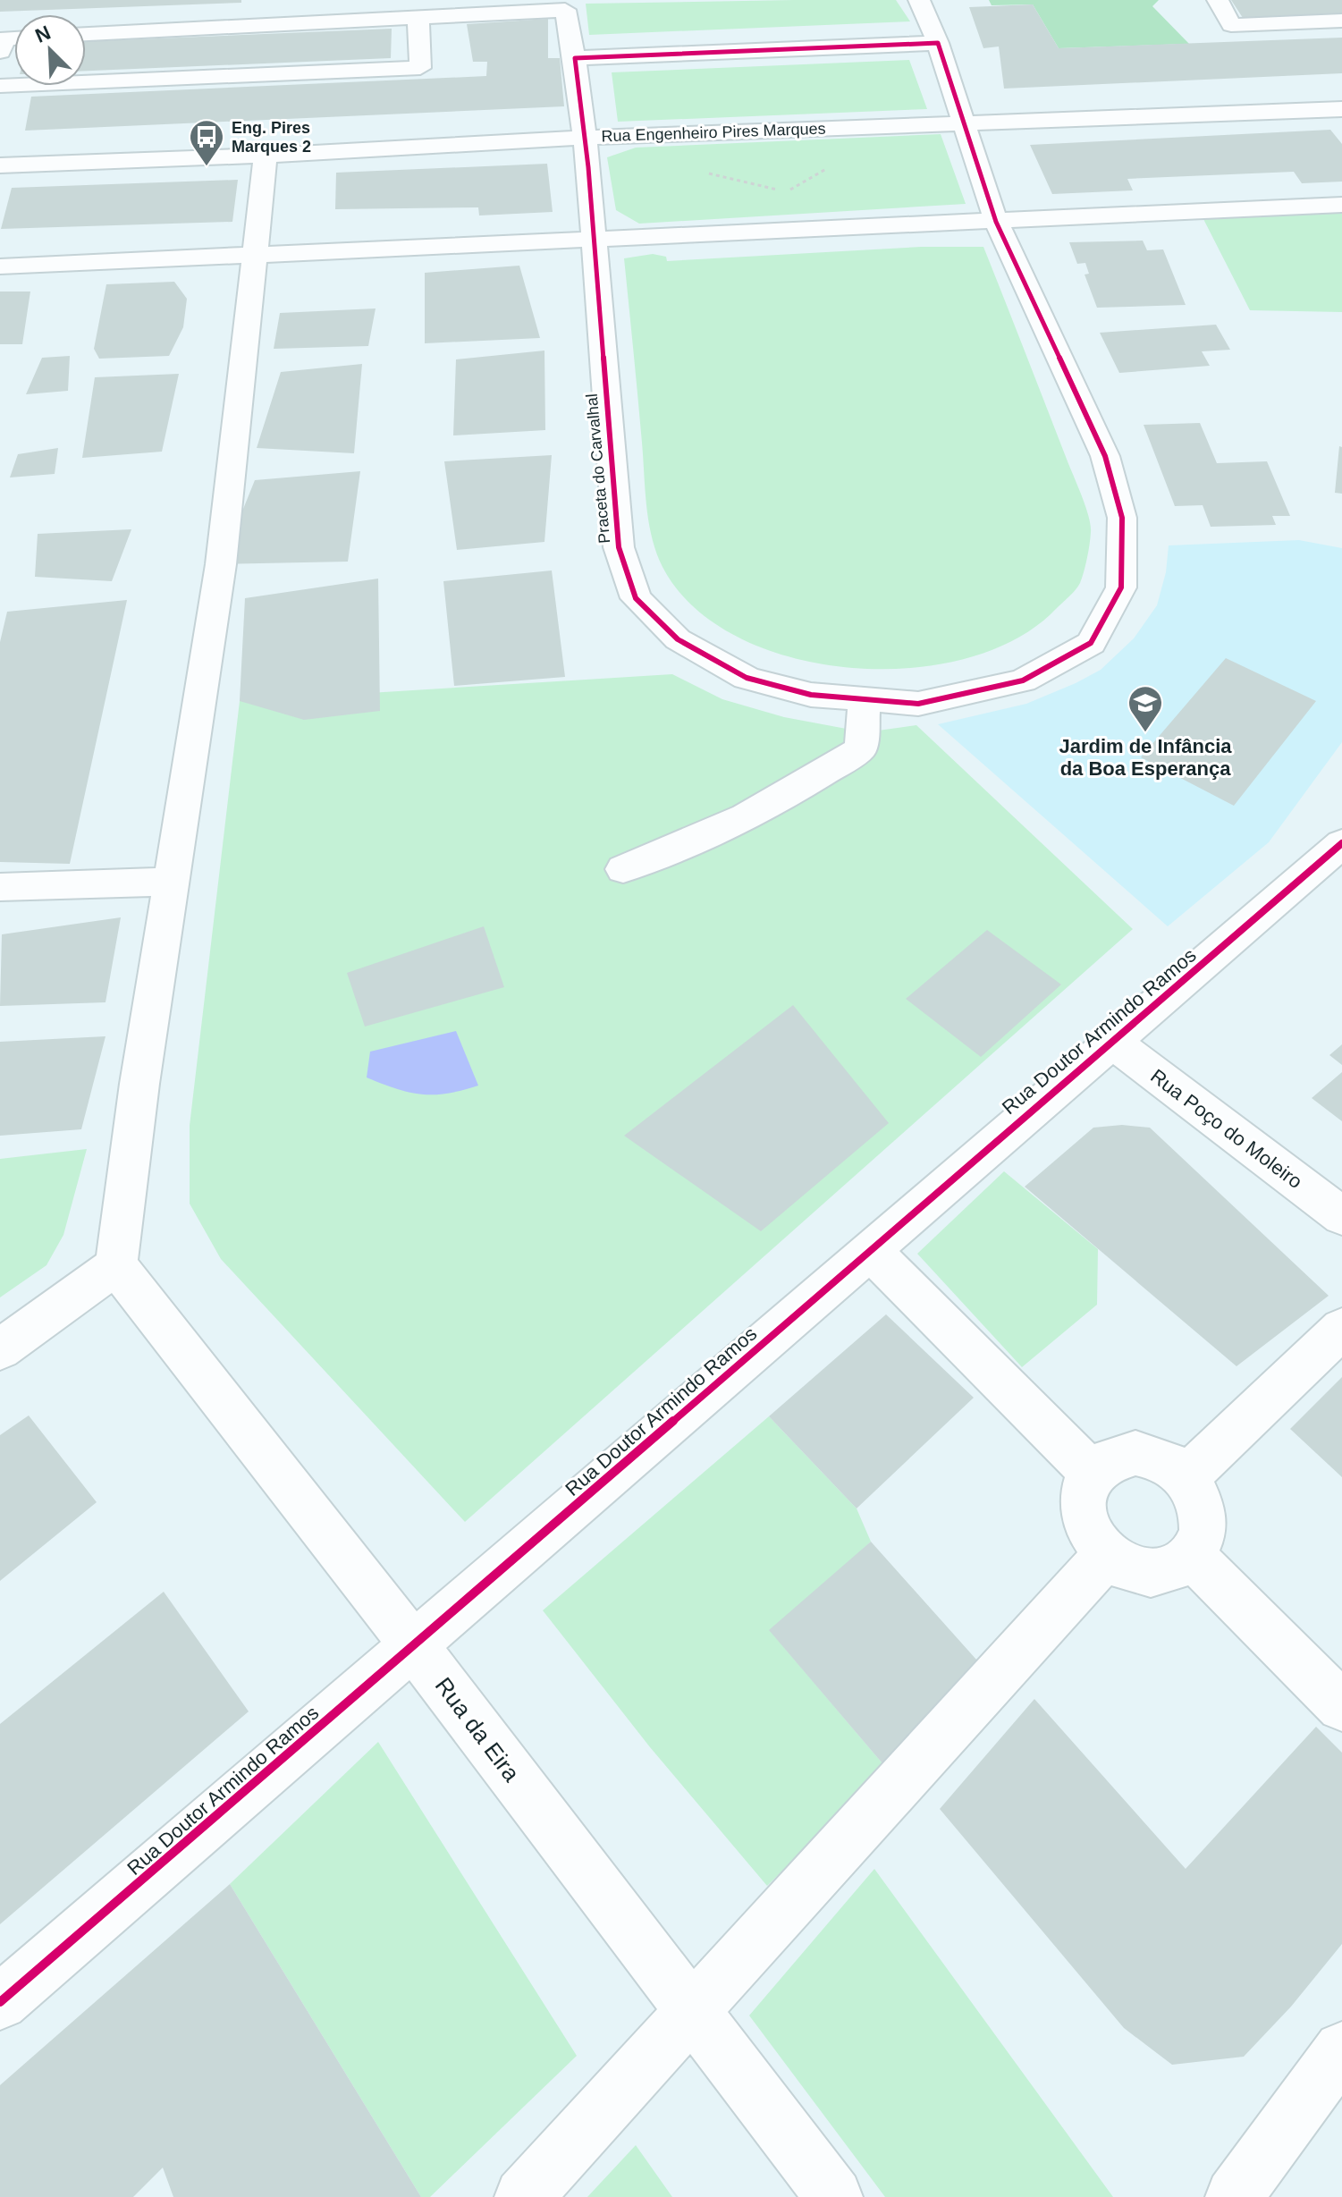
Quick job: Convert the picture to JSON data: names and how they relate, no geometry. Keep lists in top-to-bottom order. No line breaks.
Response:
{"streets":{"street":["Rua Engenheiro Pires Marques","Praceta do Carvalhal","Rua Doutor Armindo Ramos","Rua Poço do Moleiro","Rua da Eira"]},"crossings":[["Rua Engenheiro Pires Marques","Praceta do Carvalhal"],["Rua Doutor Armindo Ramos","Rua Poço do Moleiro"],["Rua Doutor Armindo Ramos","Rua da Eira"]],"places":{"bus stop":["Eng. Pires Marques 2"],"school or university":["Jardim de Infância da Boa Esperança"]},"north":"top left"}
